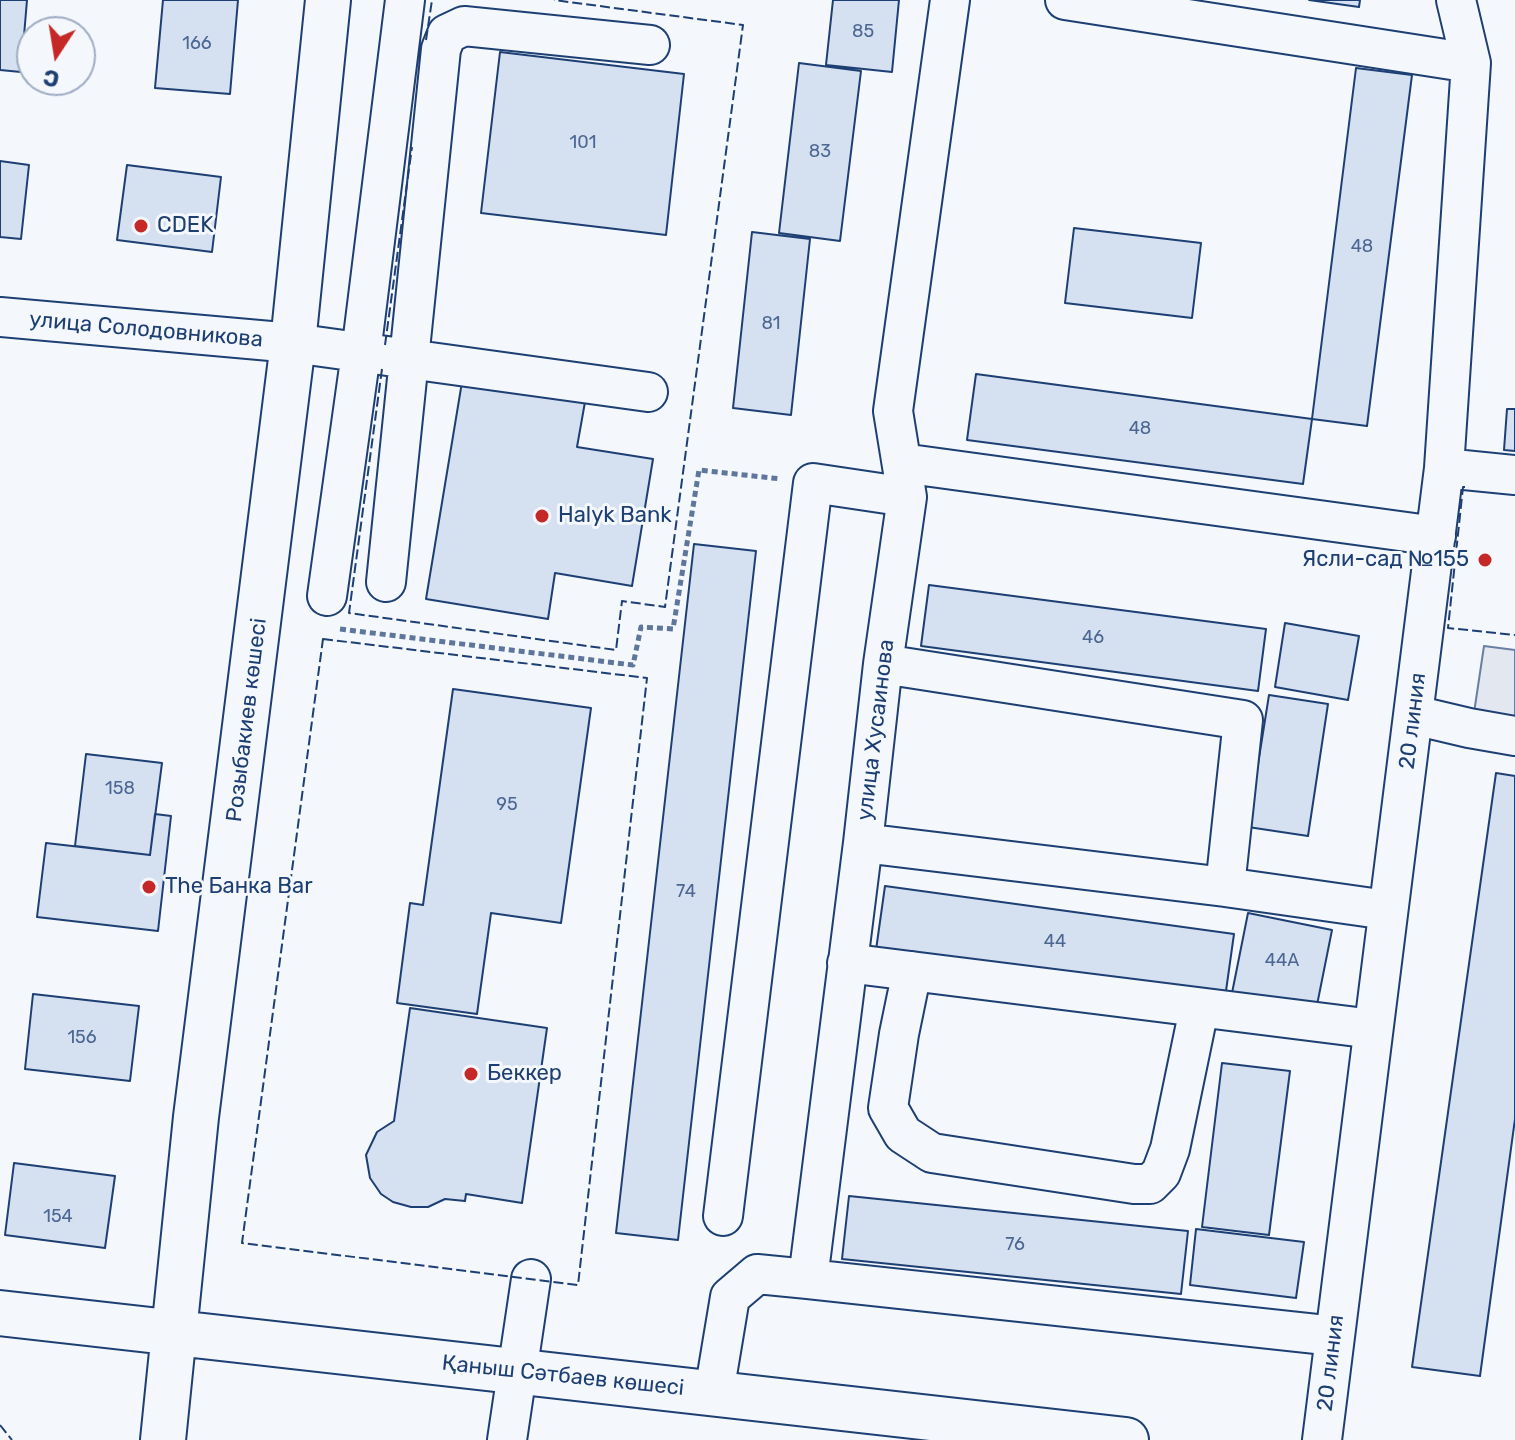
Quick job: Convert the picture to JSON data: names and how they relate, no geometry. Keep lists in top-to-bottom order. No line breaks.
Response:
{"streets":{"main road":["Розыбакиев көшесі","Қаныш Сәтбаев көшесі"],"street":["улица Солодовникова","20 линия","улица Хусаинова"]},"crossings":[["улица Солодовникова","Розыбакиев көшесі"],["Розыбакиев көшесі","Қаныш Сәтбаев көшесі"]],"places":["CDEK","Halyk Bank","Ясли-сад №155","The Банка Bar","Беккер"],"house_numbers":["85","166","101","83","48","81","48","46","158","95","74","44","44А","156","154","76"],"north":"bottom"}
